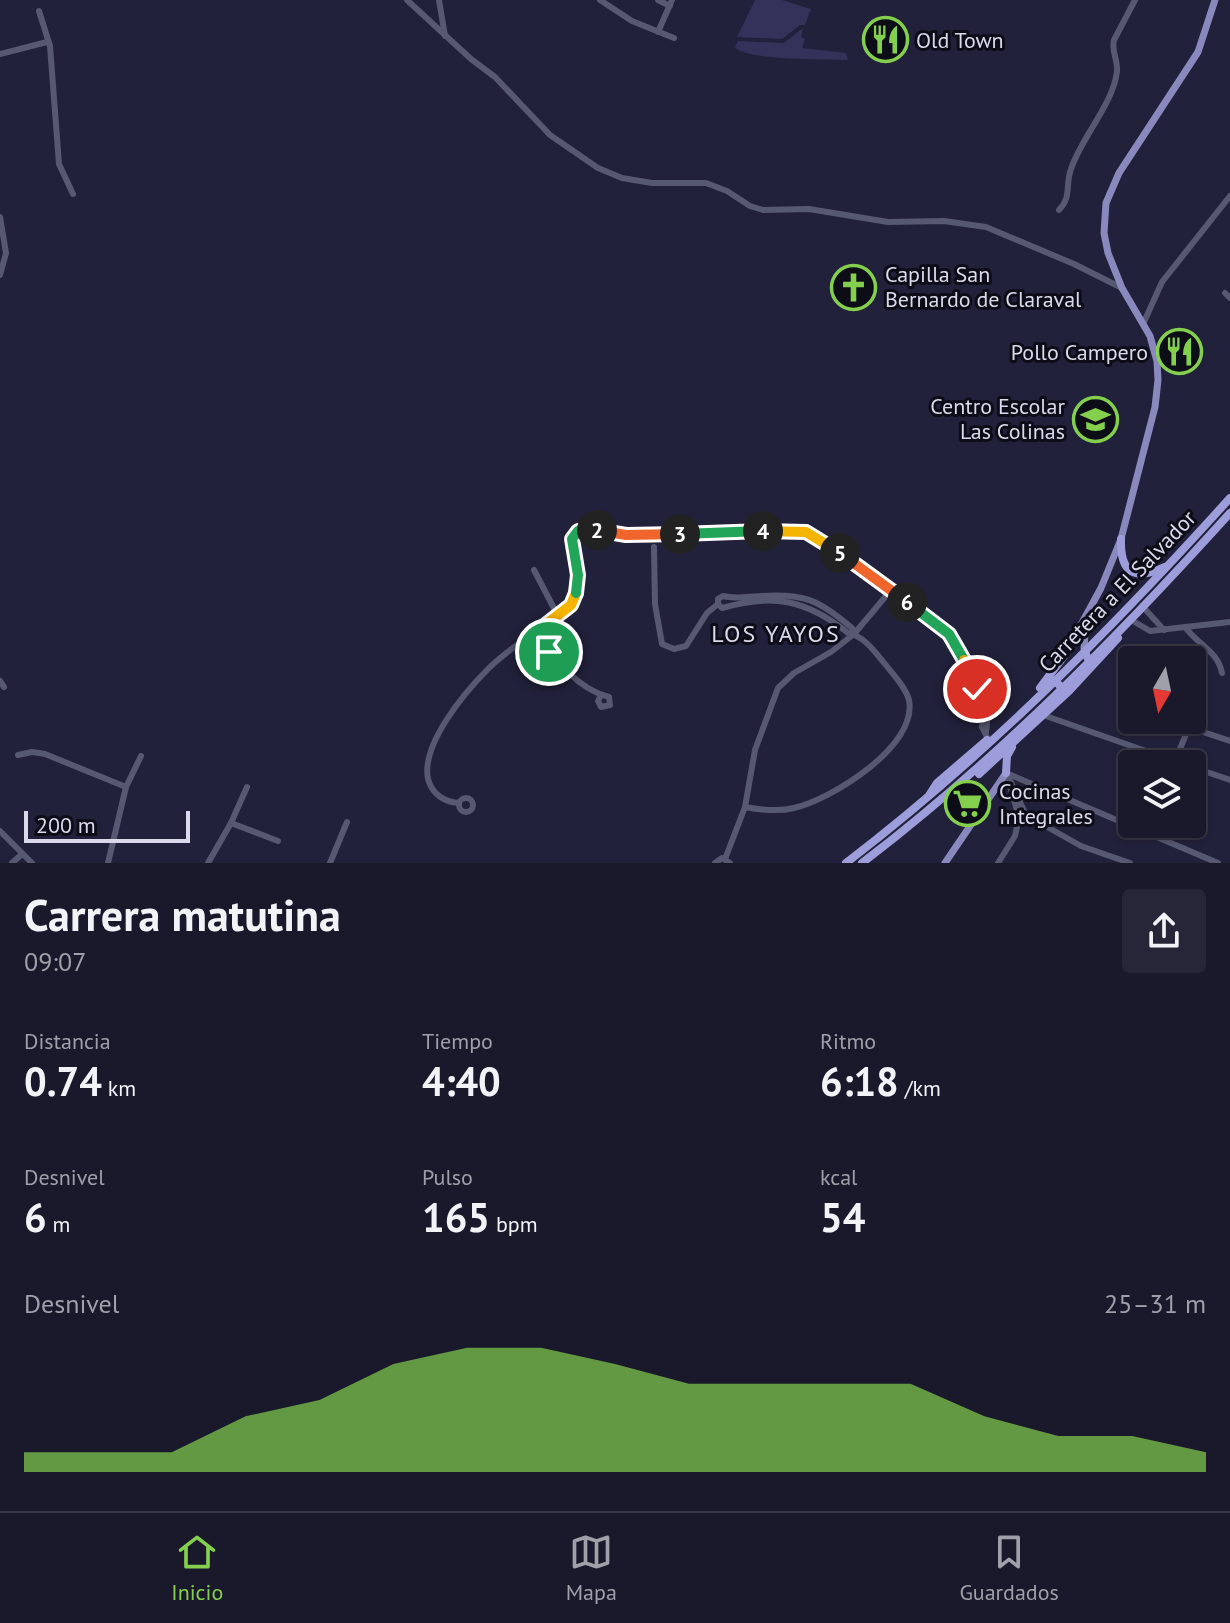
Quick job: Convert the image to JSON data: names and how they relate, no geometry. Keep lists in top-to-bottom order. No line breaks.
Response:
{"streets":{"highway":["Carretera a El Salvador"]},"districts":["LOS YAYOS"],"places":{"restaurant":["Old Town","Pollo Campero"],"church":["Capilla San Bernardo de Claraval"],"school or university":["Centro Escolar Las Colinas"],"supermarket":["Cocinas Integrales"]},"scale_bar":"200 m","north":"bottom","page":{"pins":["2","4","3","5","6"],"scale":"200 m","heading":["Carrera matutina","09:07"],"stats":[["Distancia","0.74 km"],["Tiempo","4:40"],["Ritmo","6:18 /km"],["Desnivel","6 m"],["Pulso","165 bpm"],["kcal","54"]],"chart":["Desnivel","25–31 m"],"tabs":["Inicio","Mapa","Guardados"]}}
